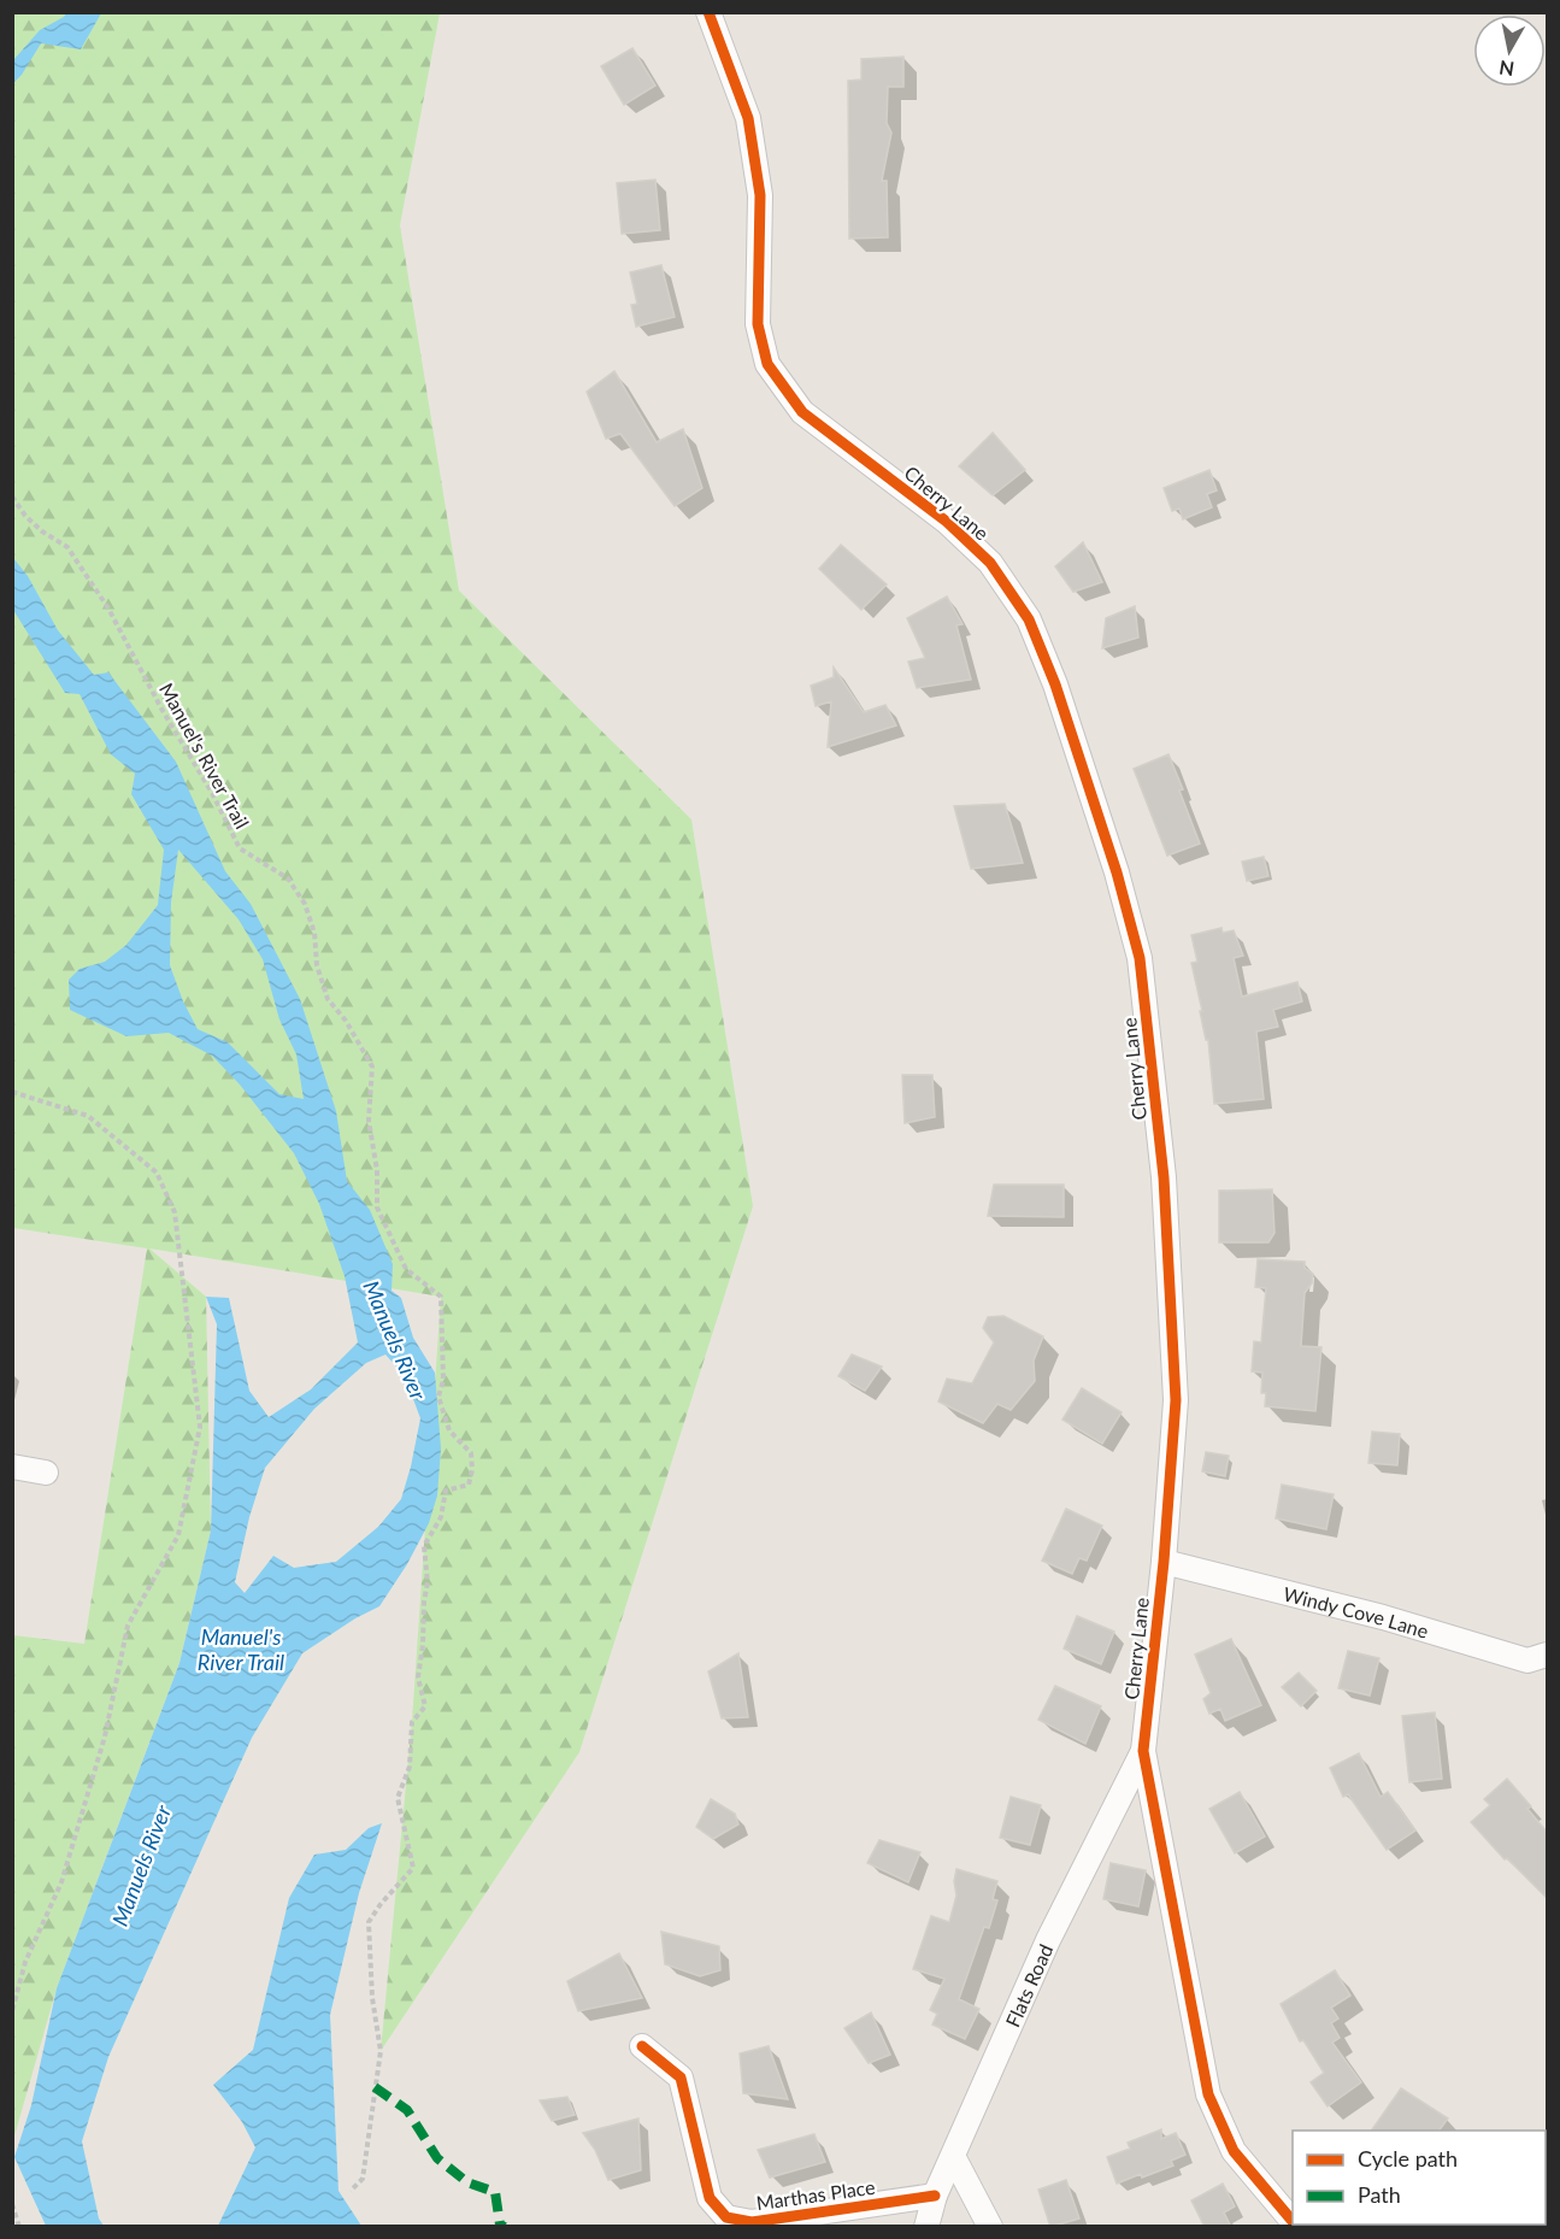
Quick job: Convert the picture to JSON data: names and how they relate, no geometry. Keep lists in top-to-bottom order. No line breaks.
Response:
{"streets":{"street":["Cherry Lane","Windy Cove Lane","Flats Road","Marthas Place"],"path":["Manuel's River Trail"]},"crossings":[["Cherry Lane","Windy Cove Lane"],["Cherry Lane","Flats Road"],["Flats Road","Marthas Place"]],"water":["Manuels River","Manuel's River Trail"],"legend":["Cycle path","Path"],"north":"bottom"}
